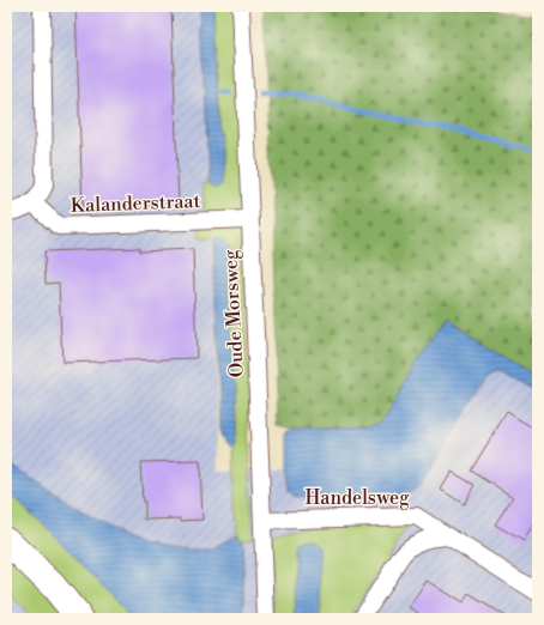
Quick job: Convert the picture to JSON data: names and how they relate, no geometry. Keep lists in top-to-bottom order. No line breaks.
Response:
{"streets":{"street":["Kalanderstraat","Oude Morsweg","Handelsweg"]},"crossings":[["Kalanderstraat","Oude Morsweg"],["Oude Morsweg","Handelsweg"]]}
